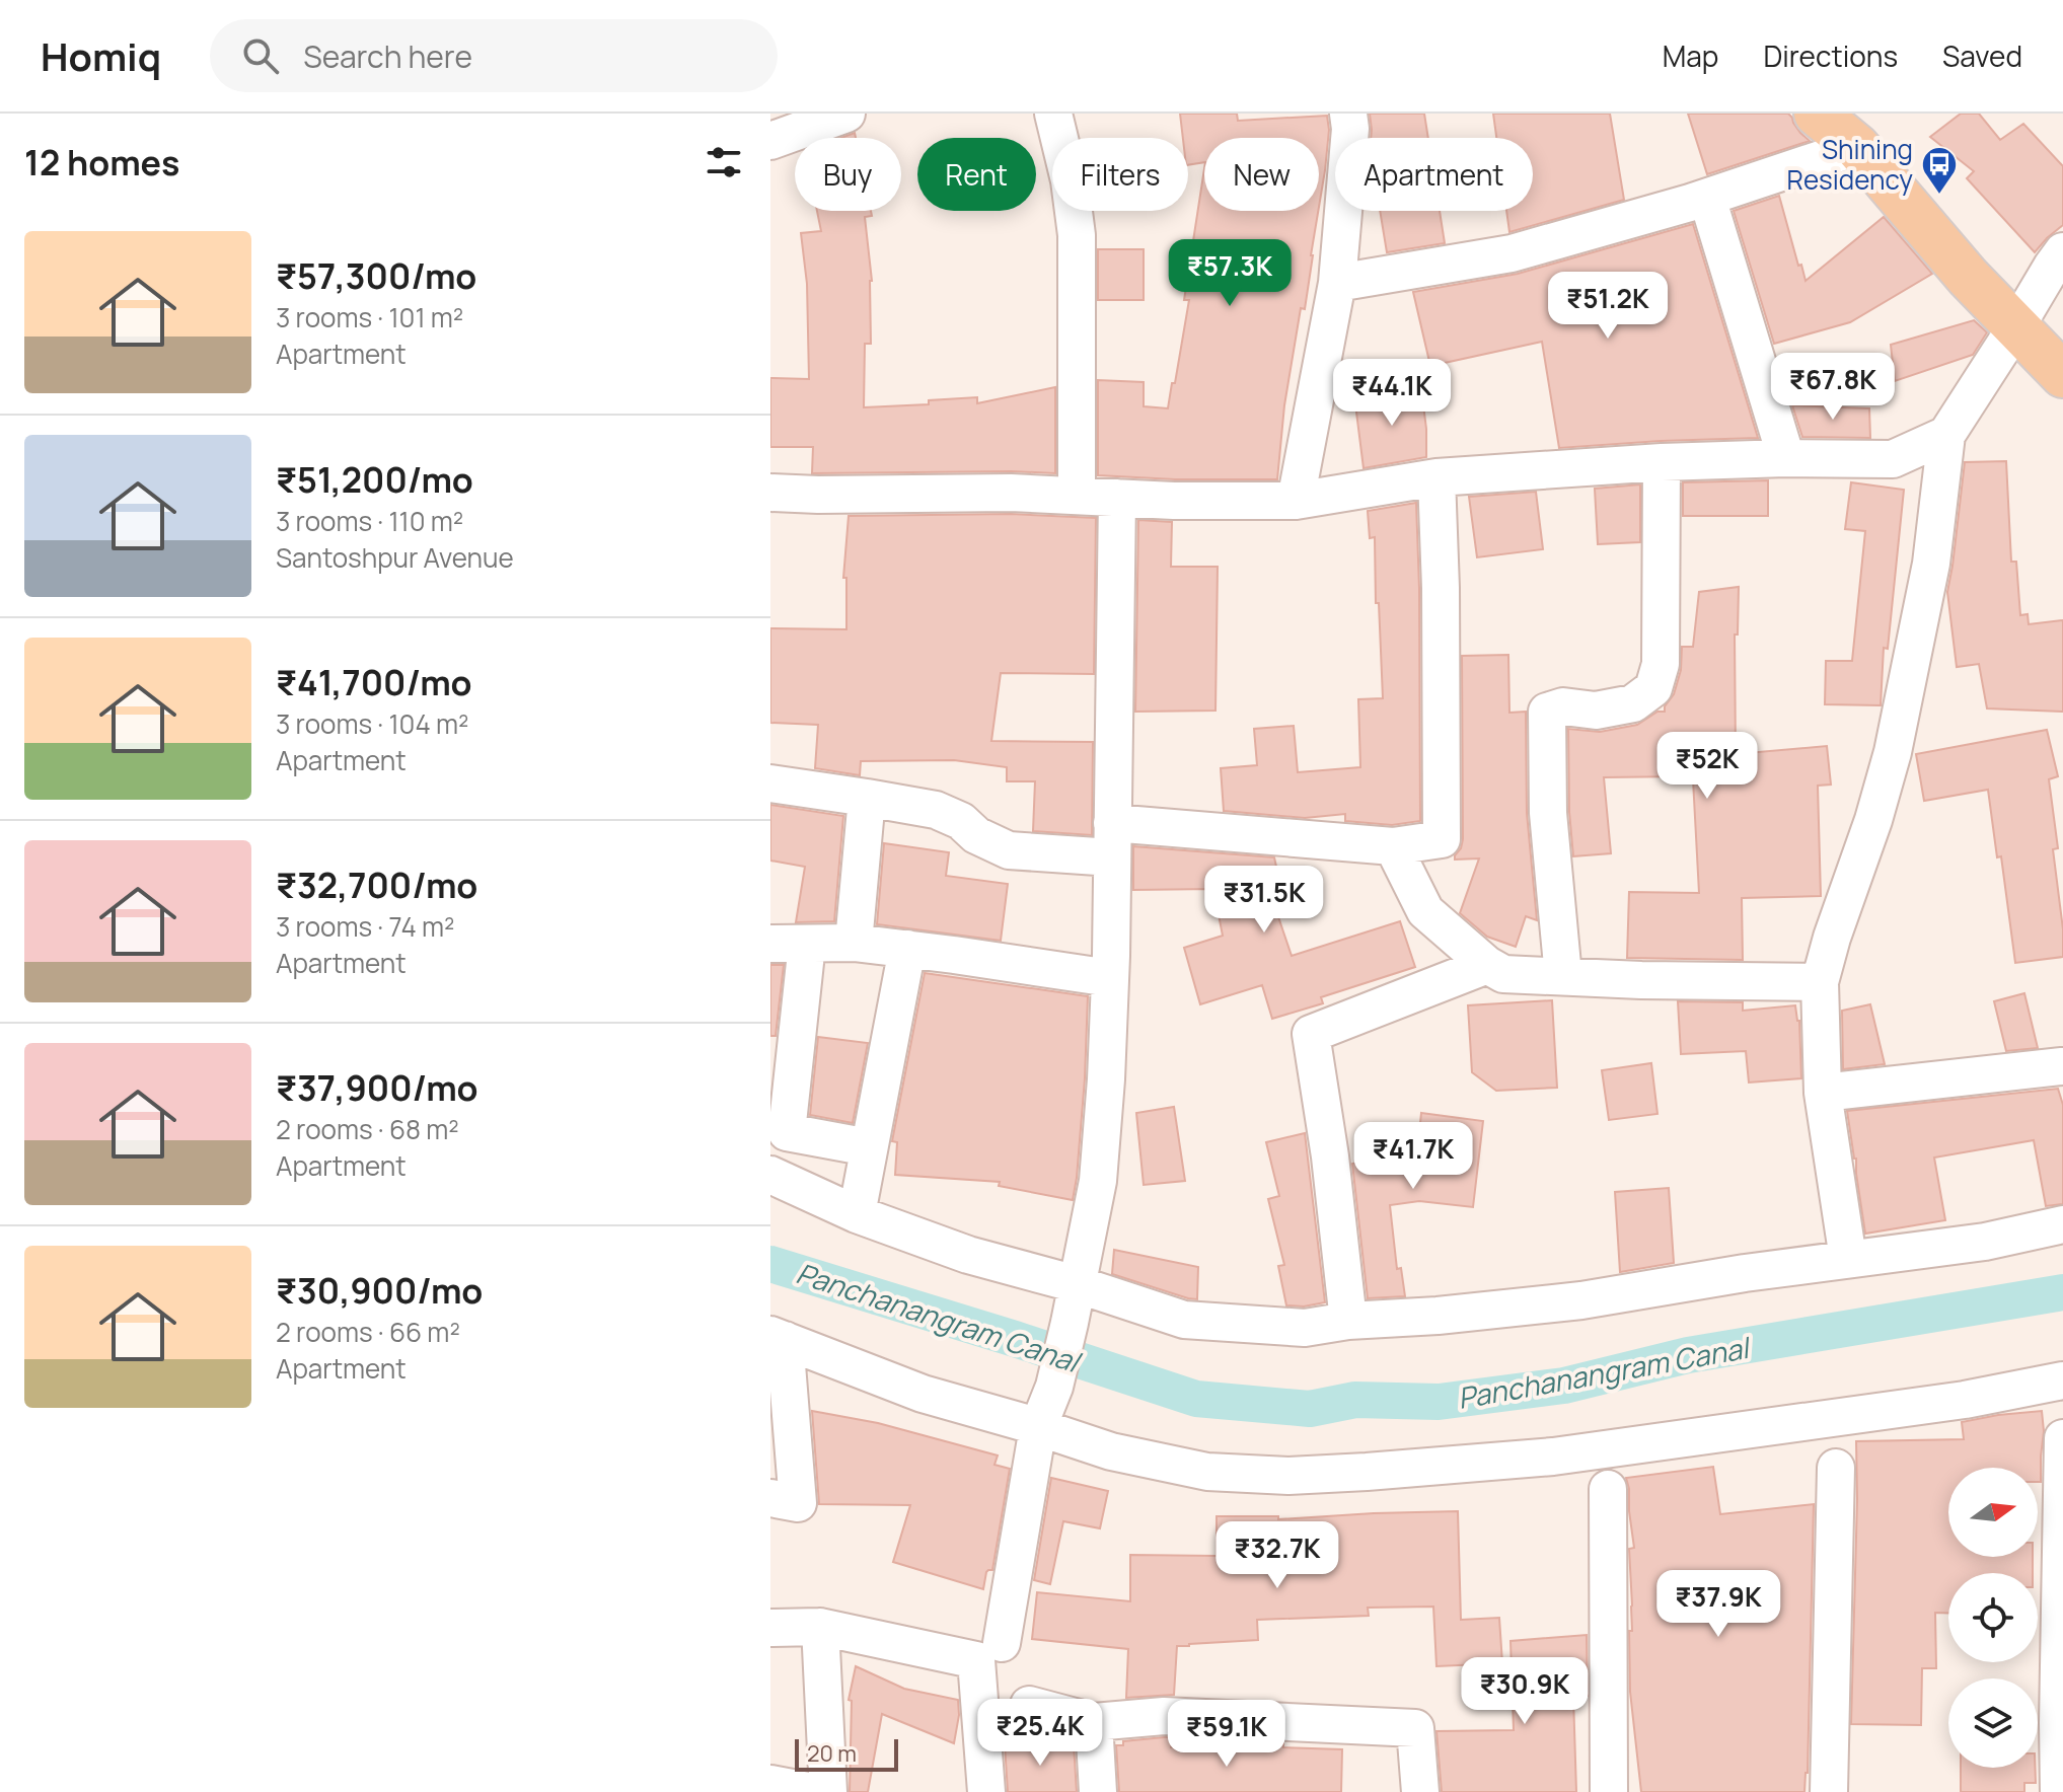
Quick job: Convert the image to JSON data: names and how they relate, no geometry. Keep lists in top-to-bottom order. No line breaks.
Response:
{"water":["Panchanangram Canal"],"places":{"bus stop":["Shining Residency"]},"scale_bar":"20 m","north":"right","page":{"header":"Homiq","search":"Search here","nav":["Map","Directions","Saved"],"heading":"12 homes","chip":["Buy","Rent","Filters","New","Apartment"],"list":[{"name":"₹57,300/mo","note":"3 rooms · 101 m² · Apartment"},{"name":"₹51,200/mo","note":"3 rooms · 110 m² · Santoshpur Avenue"},{"name":"₹41,700/mo","note":"3 rooms · 104 m² · Apartment"},{"name":"₹32,700/mo","note":"3 rooms · 74 m² · Apartment"},{"name":"₹37,900/mo","note":"2 rooms · 68 m² · Apartment"},{"name":"₹30,900/mo","note":"2 rooms · 66 m² · Apartment"}],"price":["₹57.3K","₹51.2K","₹67.8K","₹44.1K","₹52K","₹31.5K","₹41.7K","₹32.7K","₹37.9K","₹30.9K","₹25.4K","₹59.1K"],"scale":"20 m"}}
